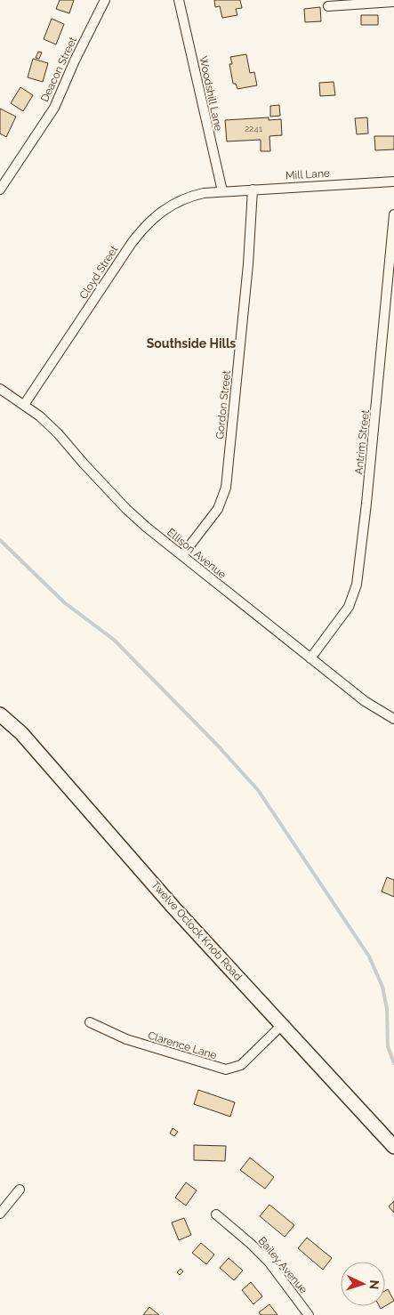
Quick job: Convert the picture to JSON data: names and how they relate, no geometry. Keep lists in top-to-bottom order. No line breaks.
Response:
{"streets":{"street":["Deacon Street","Woodshill Lane","Mill Lane","Cloyd Street","Gordon Street","Antrim Street","Ellison Avenue","Twelve Oclock Knob Road","Clarence Lane","Bailey Avenue"]},"crossings":[["Woodshill Lane","Mill Lane"],["Woodshill Lane","Cloyd Street"],["Mill Lane","Cloyd Street"],["Mill Lane","Gordon Street"],["Cloyd Street","Ellison Avenue"],["Gordon Street","Ellison Avenue"],["Antrim Street","Ellison Avenue"],["Twelve Oclock Knob Road","Clarence Lane"]],"districts":["Southside Hills"],"house_numbers":["2241"],"north":"right"}
